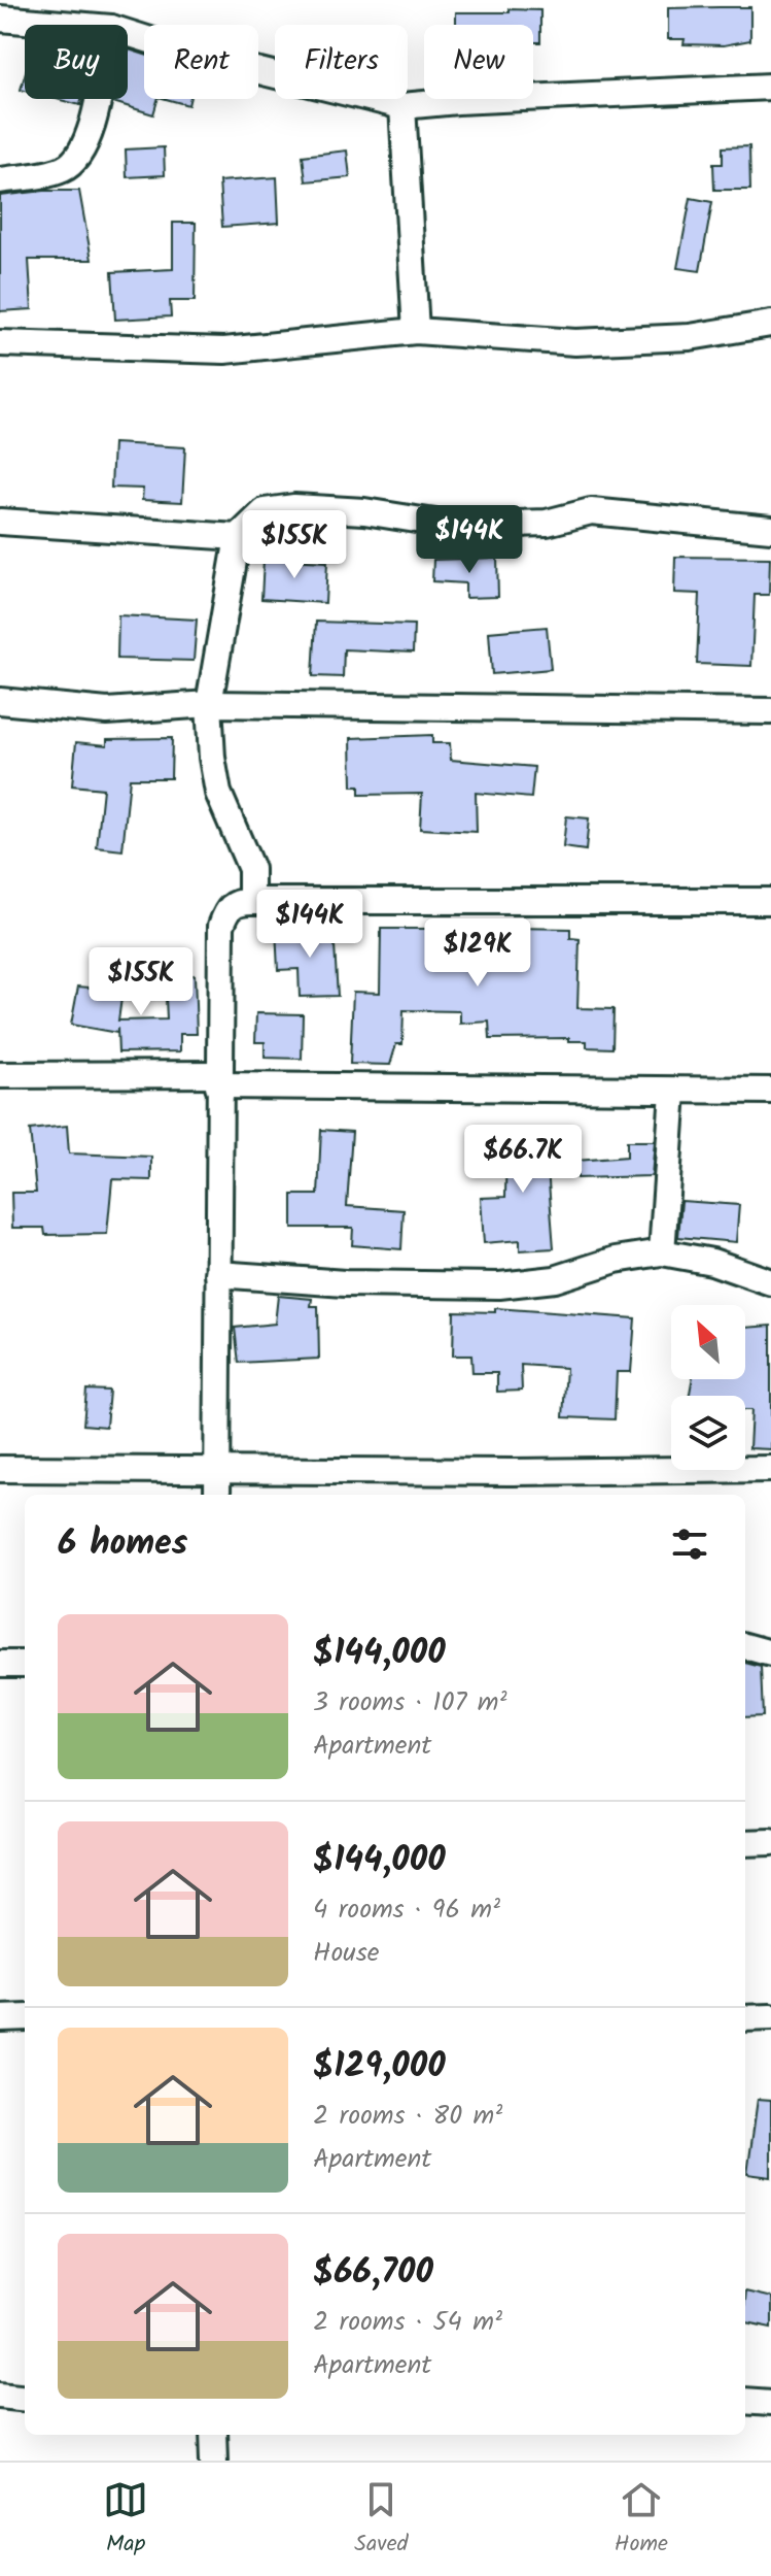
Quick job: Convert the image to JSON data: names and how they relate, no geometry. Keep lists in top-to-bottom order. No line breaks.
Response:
{"north":"top left","page":{"chip":["Buy","Rent","Filters","New"],"price":["$144K","$155K","$144K","$129K","$155K","$66.7K"],"heading":"6 homes","list":[{"name":"$144,000","note":"3 rooms · 107 m² · Apartment"},{"name":"$144,000","note":"4 rooms · 96 m² · House"},{"name":"$129,000","note":"2 rooms · 80 m² · Apartment"},{"name":"$66,700","note":"2 rooms · 54 m² · Apartment"}],"tabs":["Map","Saved","Home"]}}
